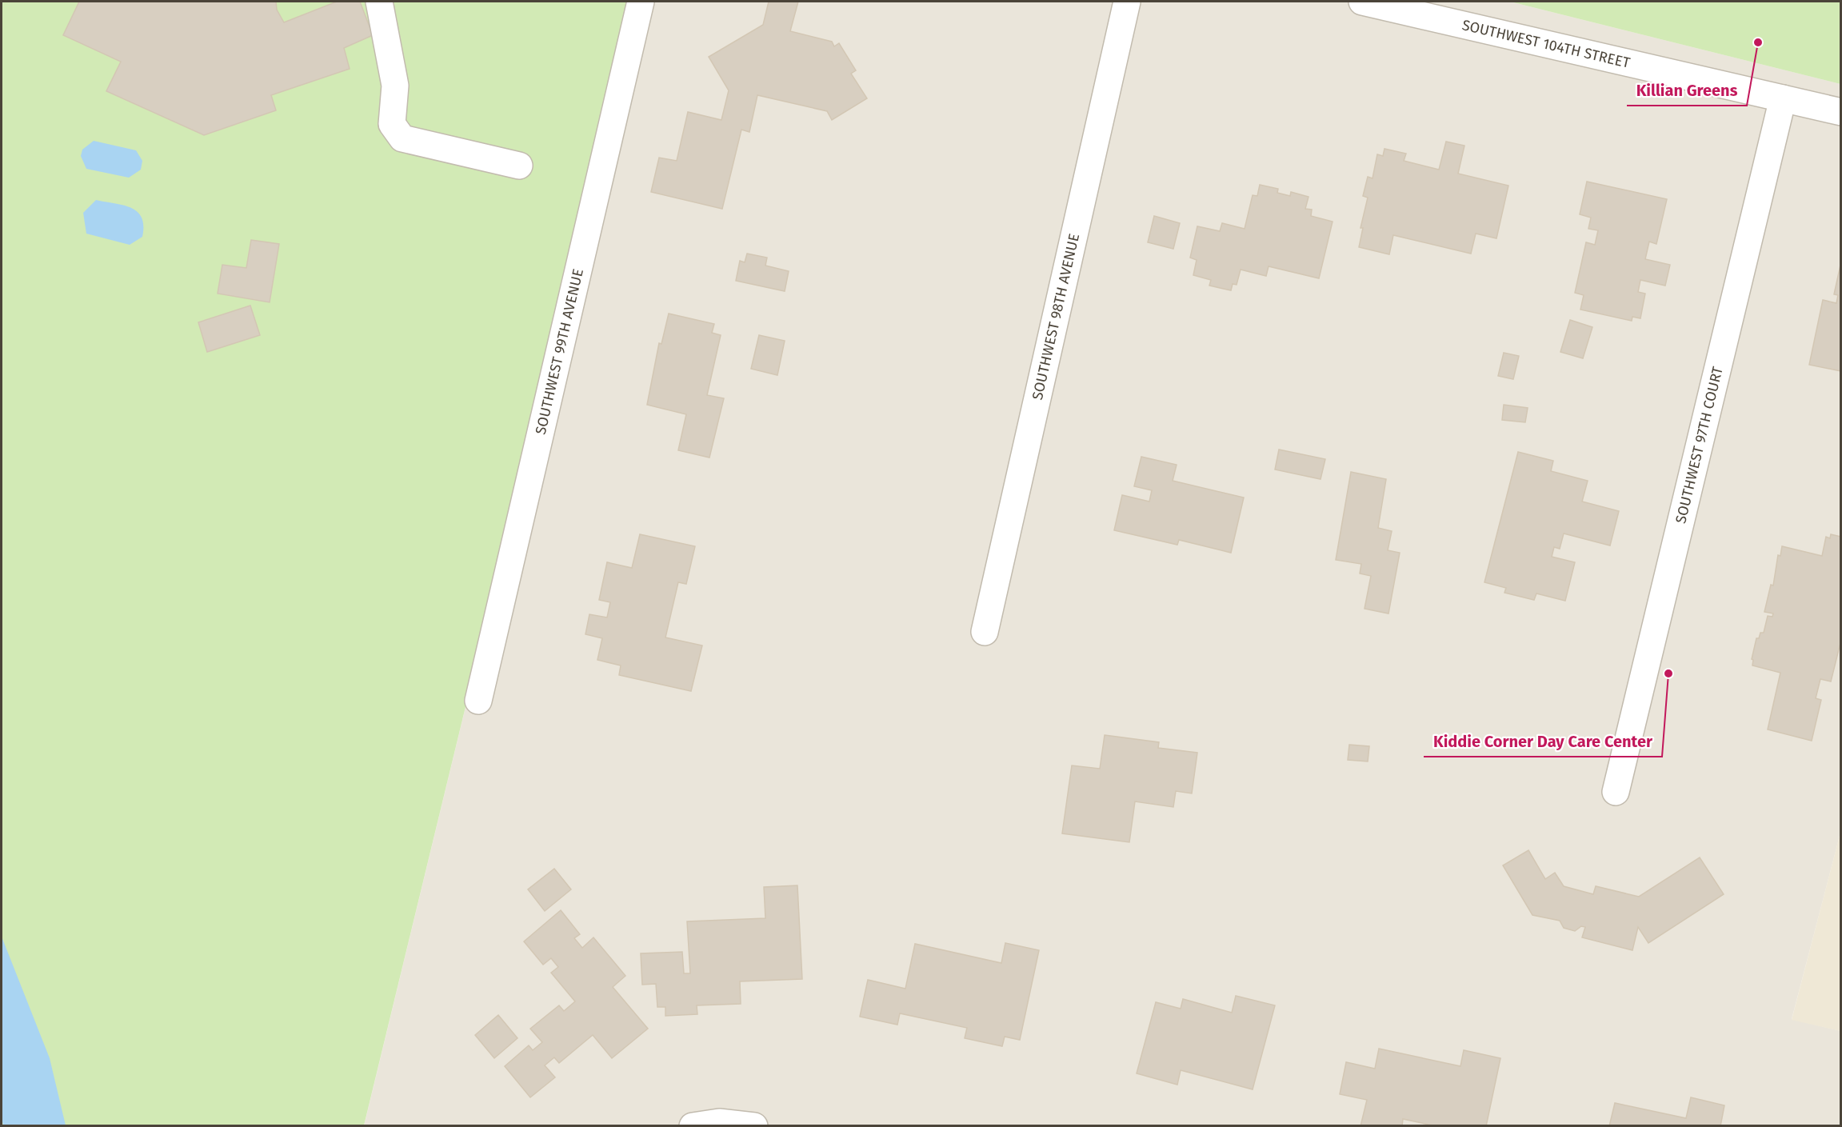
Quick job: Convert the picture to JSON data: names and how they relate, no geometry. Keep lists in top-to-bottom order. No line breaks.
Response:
{"streets":{"street":["SOUTHWEST 104TH STREET","SOUTHWEST 98TH AVENUE","SOUTHWEST 99TH AVENUE","SOUTHWEST 97TH COURT"]},"crossings":[["SOUTHWEST 104TH STREET","SOUTHWEST 97TH COURT"]],"places":["Killian Greens","Kiddie Corner Day Care Center"]}
